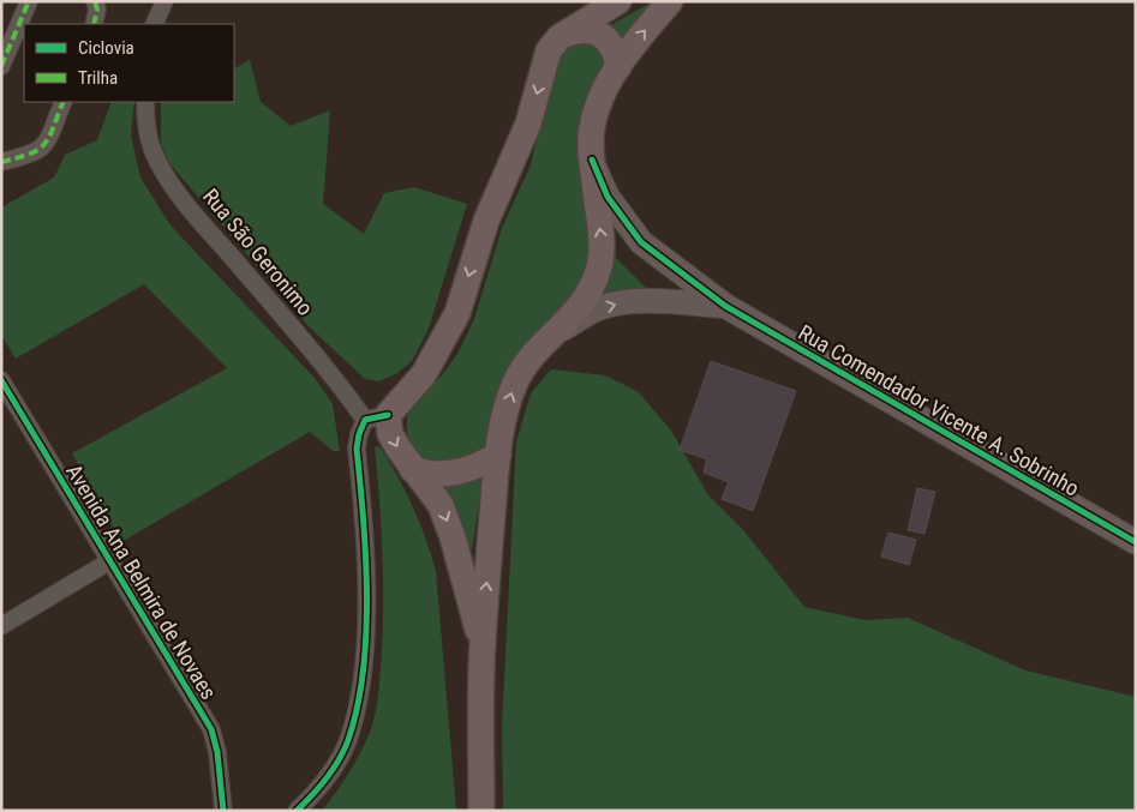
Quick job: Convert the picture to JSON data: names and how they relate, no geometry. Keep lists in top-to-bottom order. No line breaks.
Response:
{"streets":{"street":["Rua São Geronimo","Rua Comendador Vicente A. Sobrinho","Avenida Ana Belmira de Novaes"]},"legend":["Ciclovia","Trilha"]}
